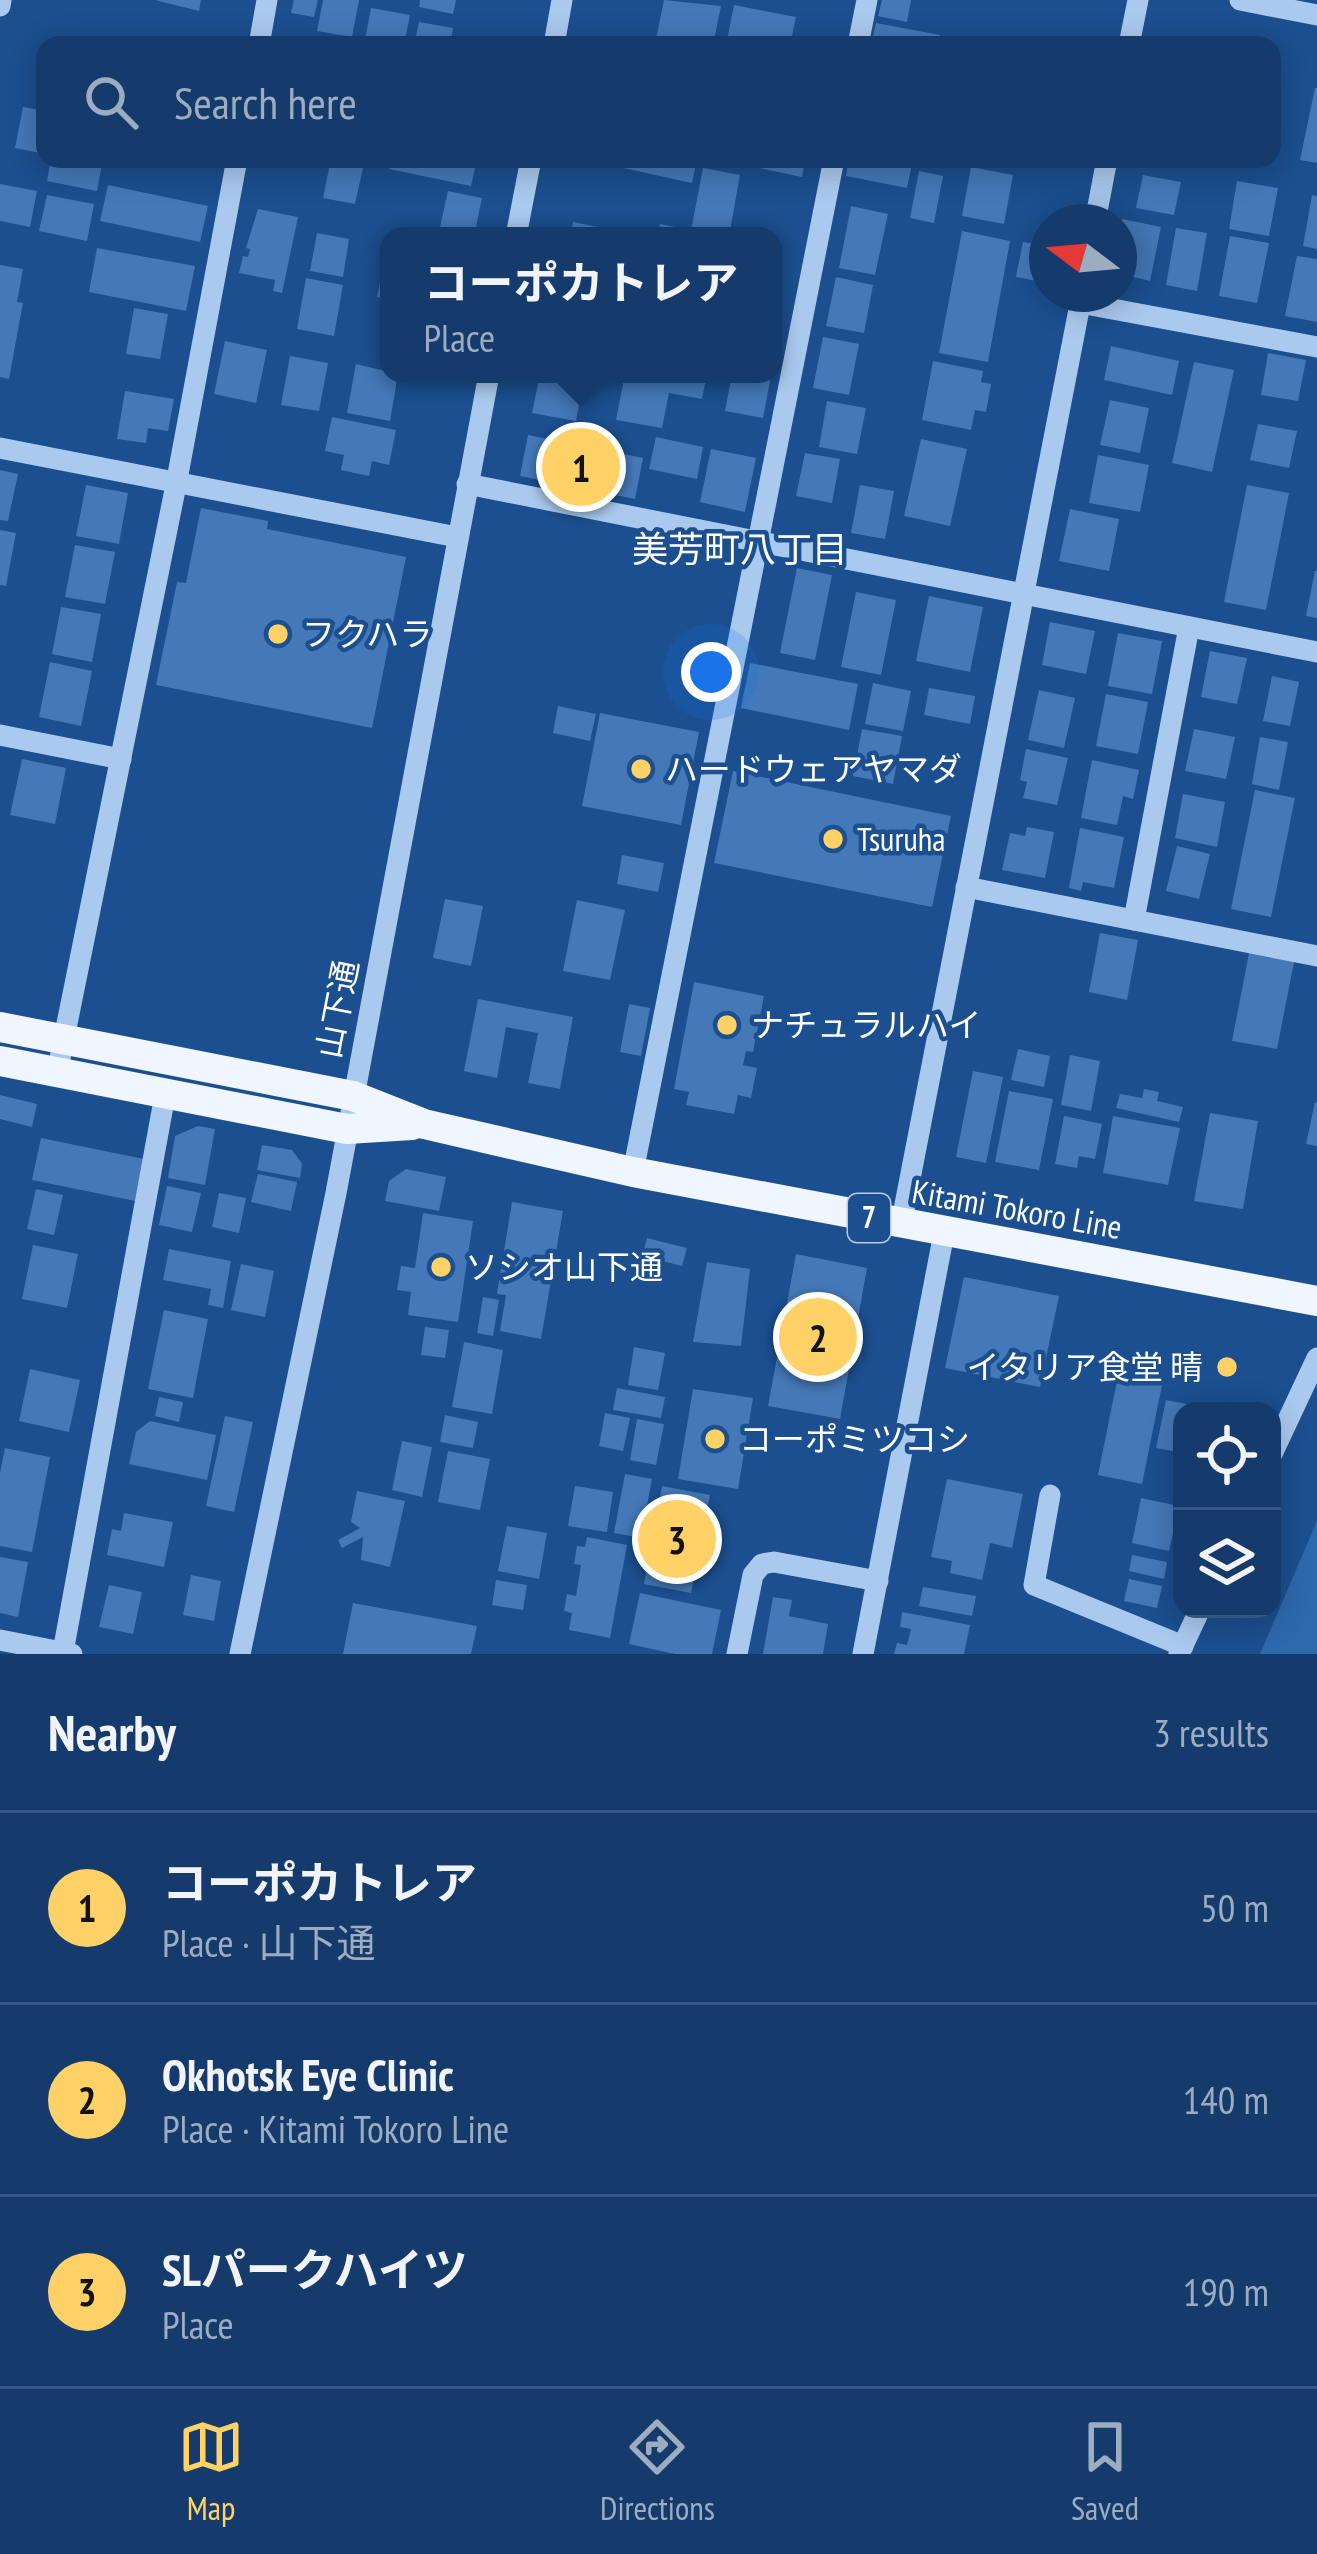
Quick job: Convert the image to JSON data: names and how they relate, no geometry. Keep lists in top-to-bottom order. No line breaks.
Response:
{"streets":{"main road":["Kitami Tokoro Line","7"],"street":["山下通"]},"crossings":[["山下通","Kitami Tokoro Line"]],"districts":["美芳町八丁目"],"places":["フクハラ","ハードウェアヤマダ","Tsuruha","ナチュラルハイ","ソシオ山下通","イタリア食堂 晴","コーポミツコシ"],"north":"left","page":{"search":"Search here","popup":["コーポカトレア","Place"],"pins":["1","2","3"],"heading":["Nearby","3 results"],"list":[{"mark":"1","name":"コーポカトレア","note":"Place · 山下通","value":"50 m"},{"mark":"2","name":"Okhotsk Eye Clinic","note":"Place · Kitami Tokoro Line","value":"140 m"},{"mark":"3","name":"SLパークハイツ","note":"Place","value":"190 m"}],"nav":["Map","Directions","Saved"]}}
